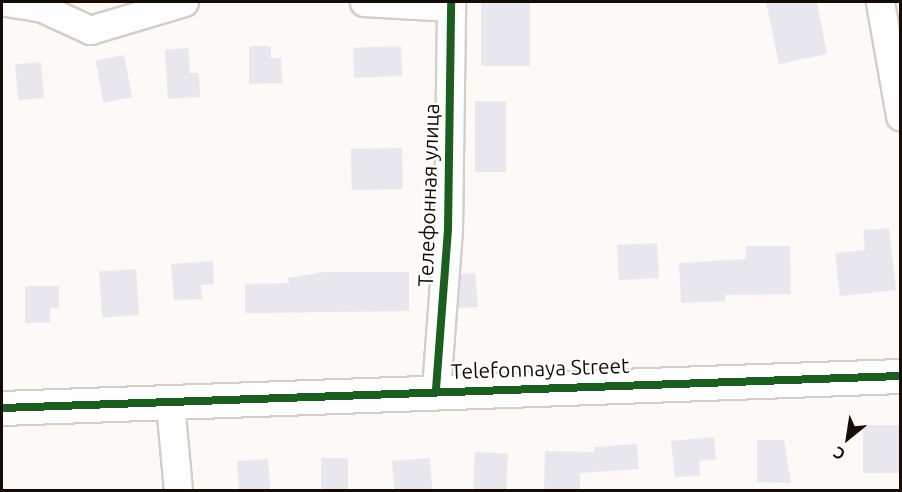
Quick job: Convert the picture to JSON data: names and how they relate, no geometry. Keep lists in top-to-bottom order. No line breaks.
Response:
{"streets":{"street":["Телефонная улица","Telefonnaya Street"]},"crossings":[["Телефонная улица","Telefonnaya Street"]],"north":"bottom left"}
